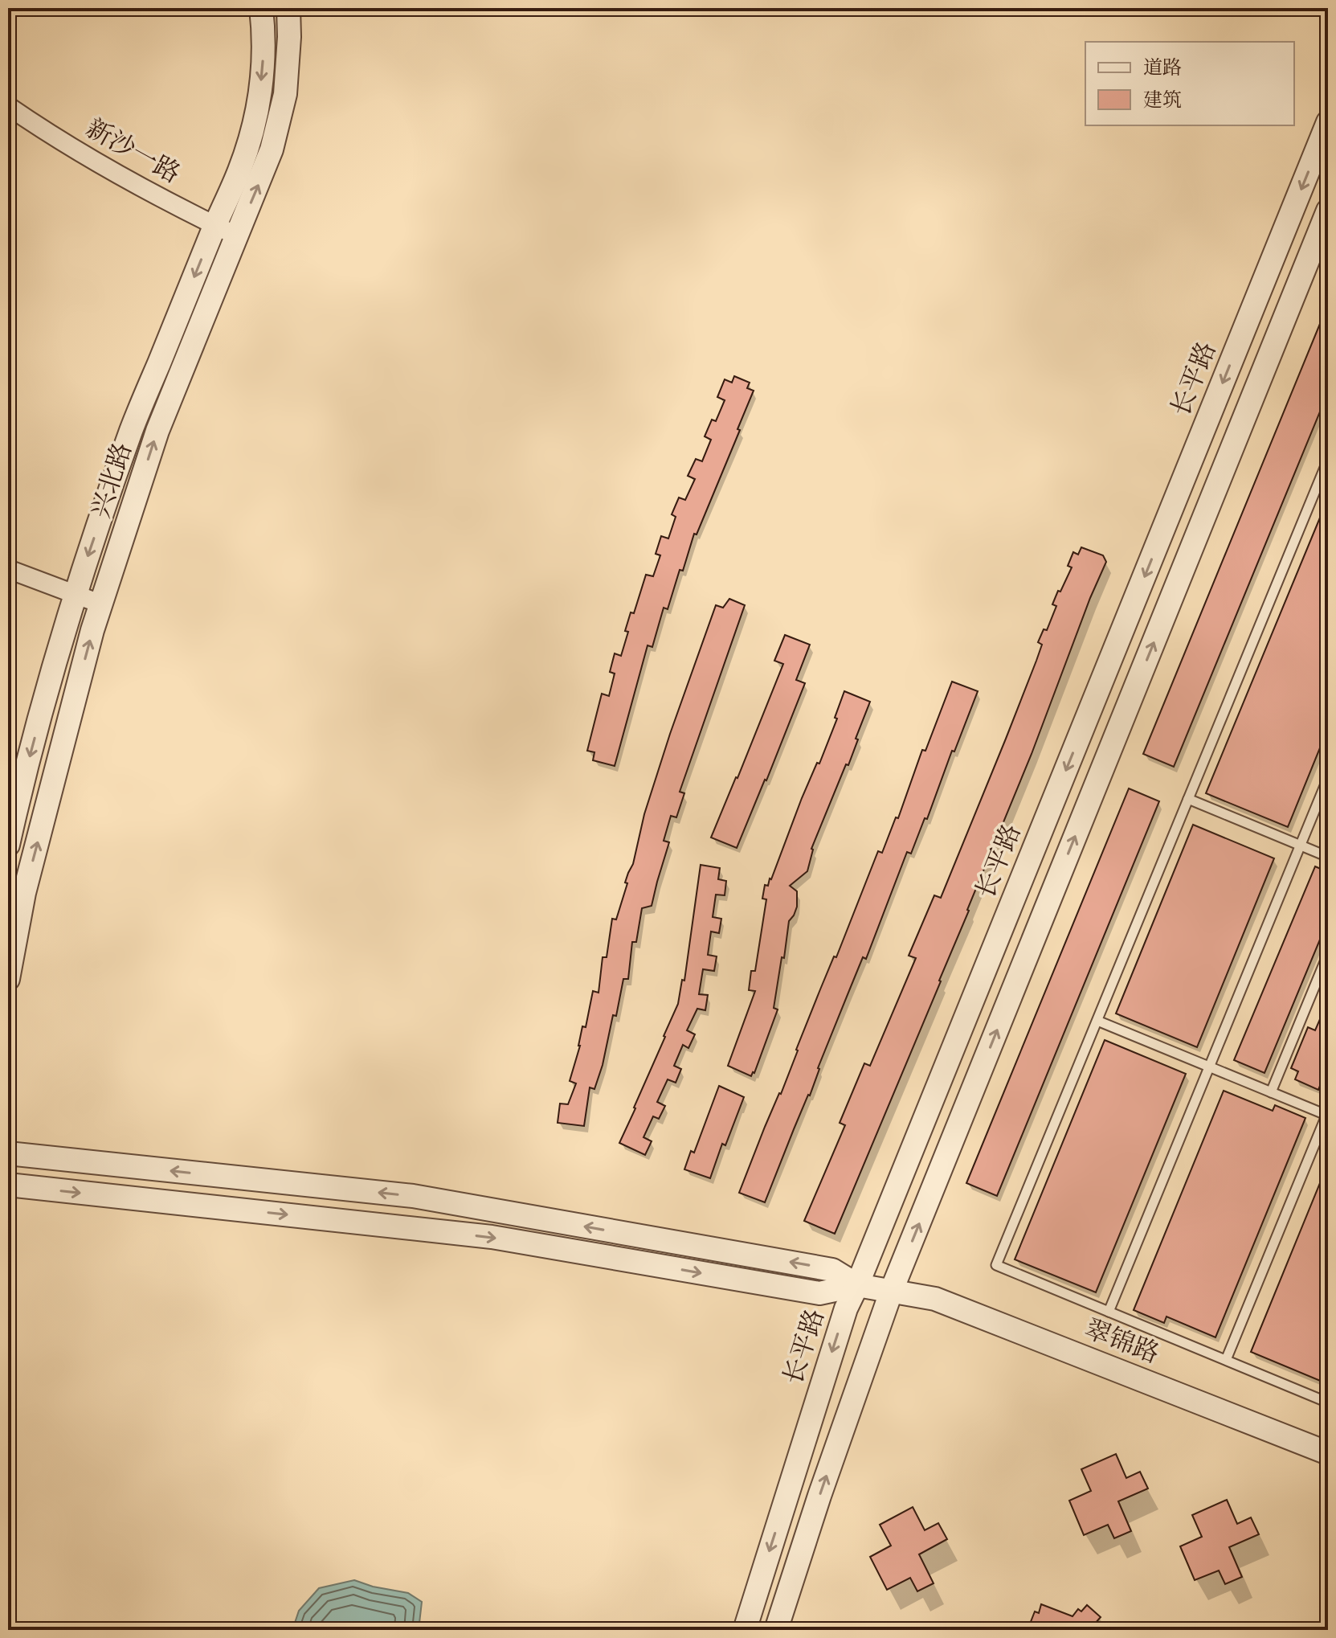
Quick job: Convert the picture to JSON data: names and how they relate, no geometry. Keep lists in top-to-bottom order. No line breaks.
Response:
{"streets":{"street":["新沙一路","长平路","兴北路","翠锦路"]},"crossings":[["新沙一路","兴北路"],["长平路","翠锦路"]],"legend":["道路","建筑"]}
